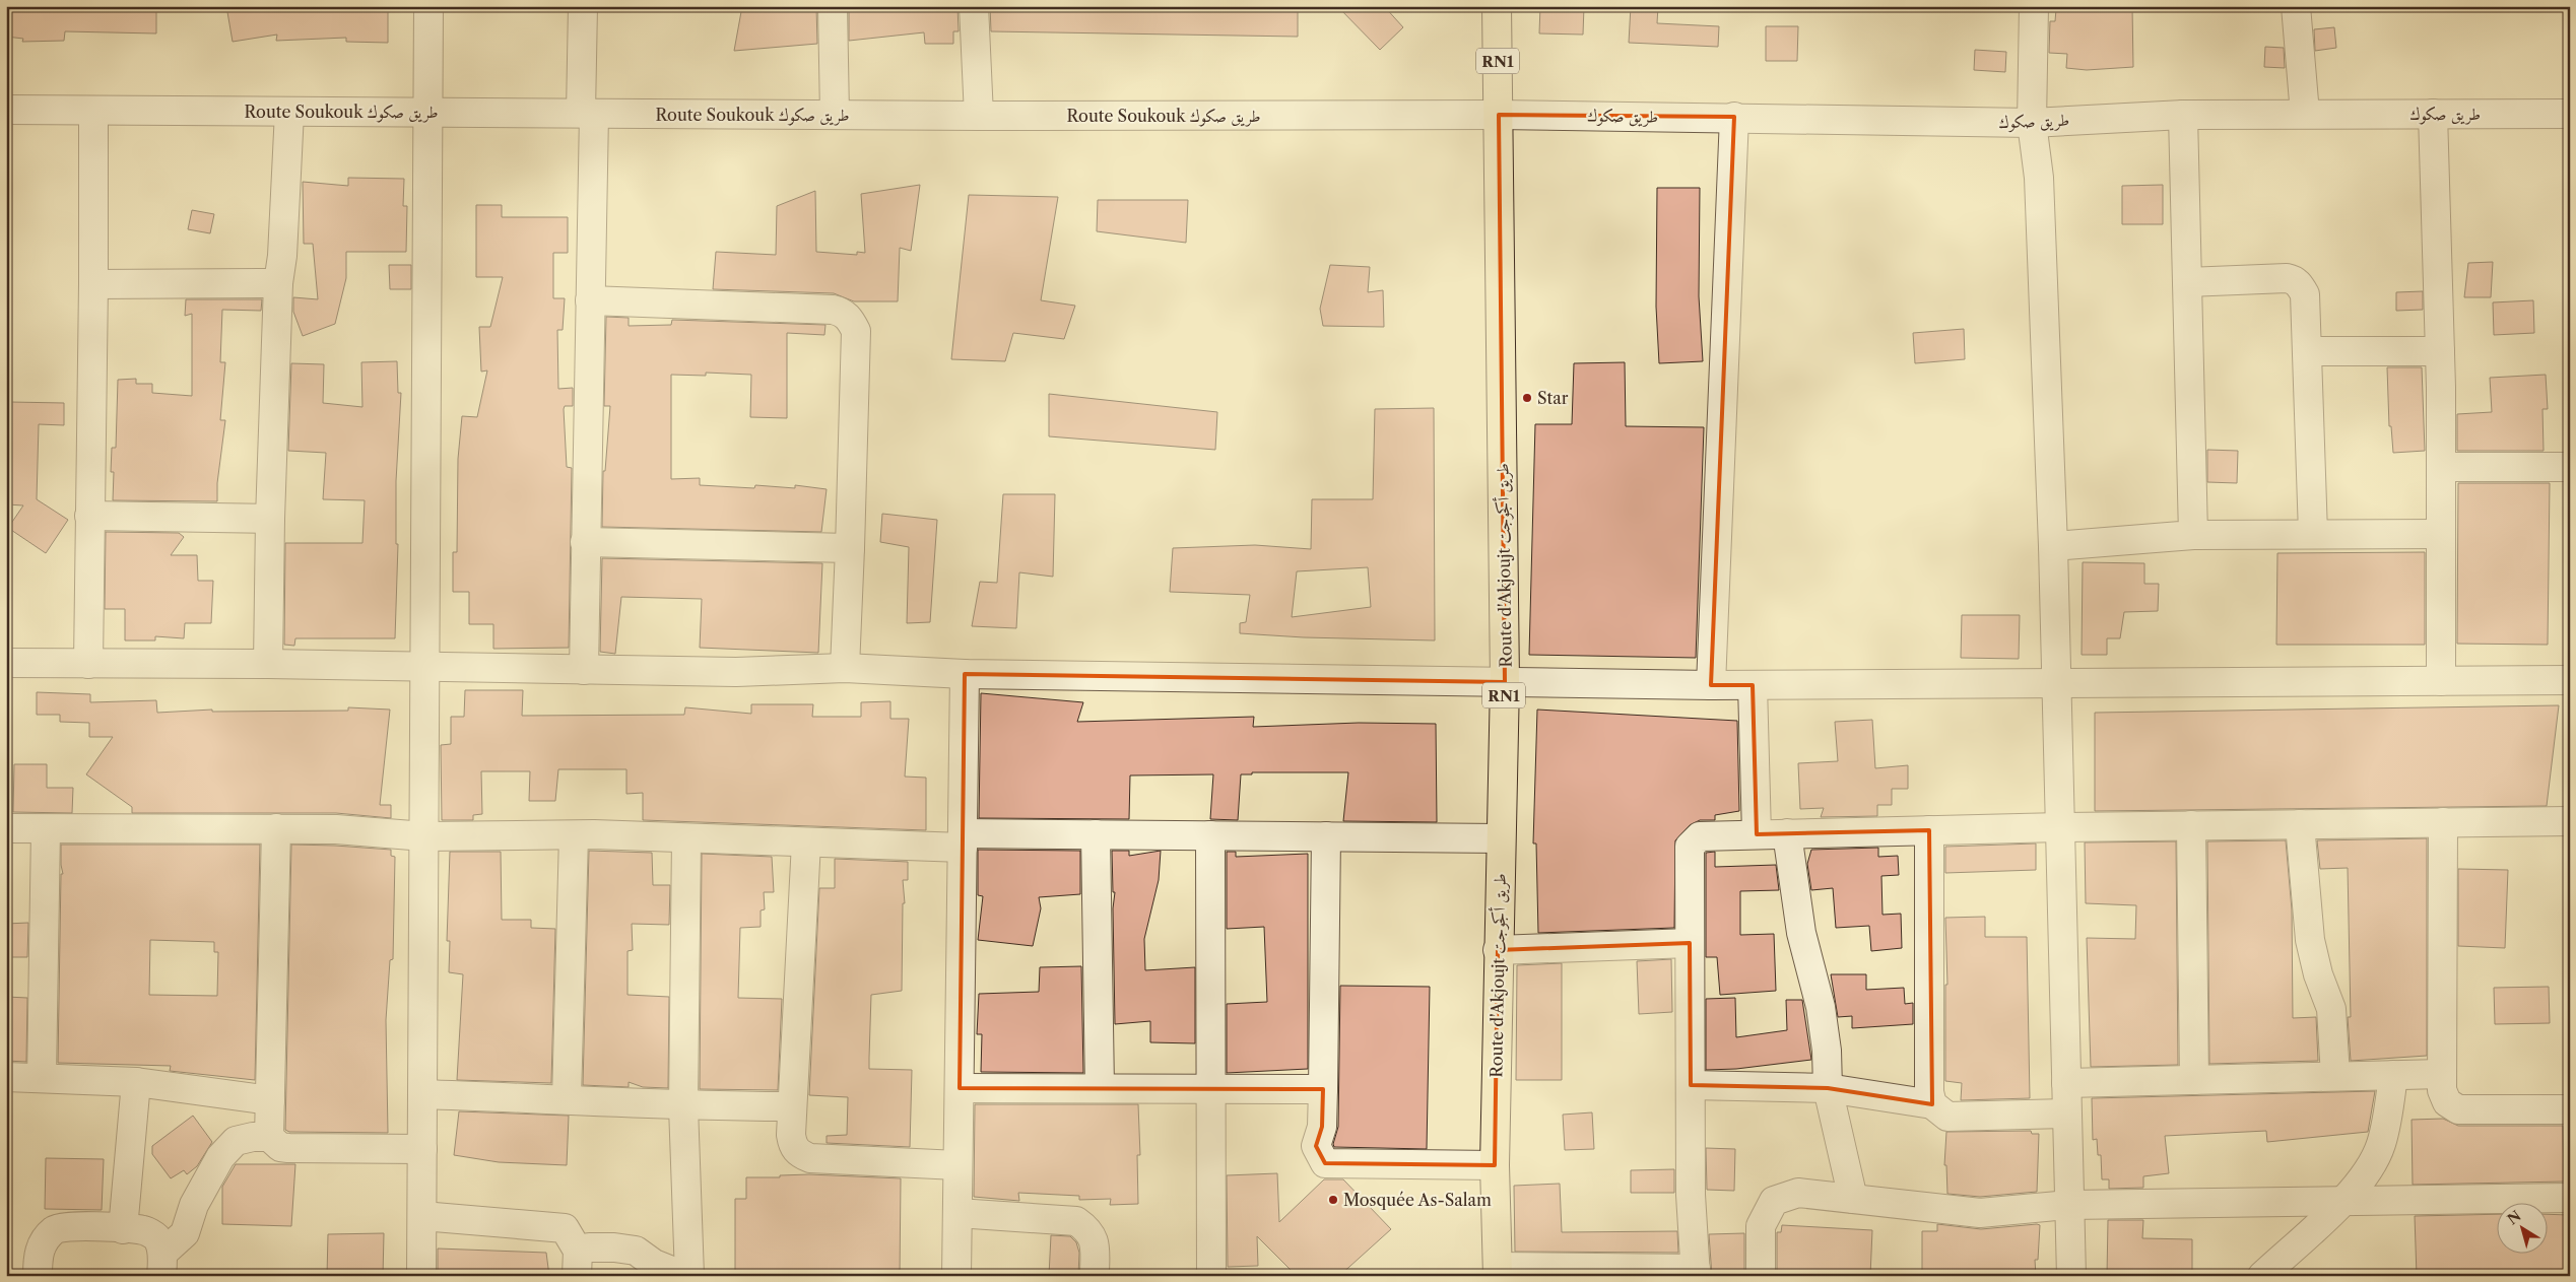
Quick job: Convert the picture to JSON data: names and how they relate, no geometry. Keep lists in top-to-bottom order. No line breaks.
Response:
{"streets":{"highway":["RN1","Route d'Akjoujt طريق أكجوجت"],"street":["Route Soukouk طريق صكوك","طريق صكوك"]},"crossings":[["Route Soukouk طريق صكوك","طريق صكوك"],["Route Soukouk طريق صكوك","Route d'Akjoujt طريق أكجوجت"],["طريق صكوك","Route d'Akjoujt طريق أكجوجت"]],"places":["Star","Mosquée As-Salam"],"north":"top left"}
